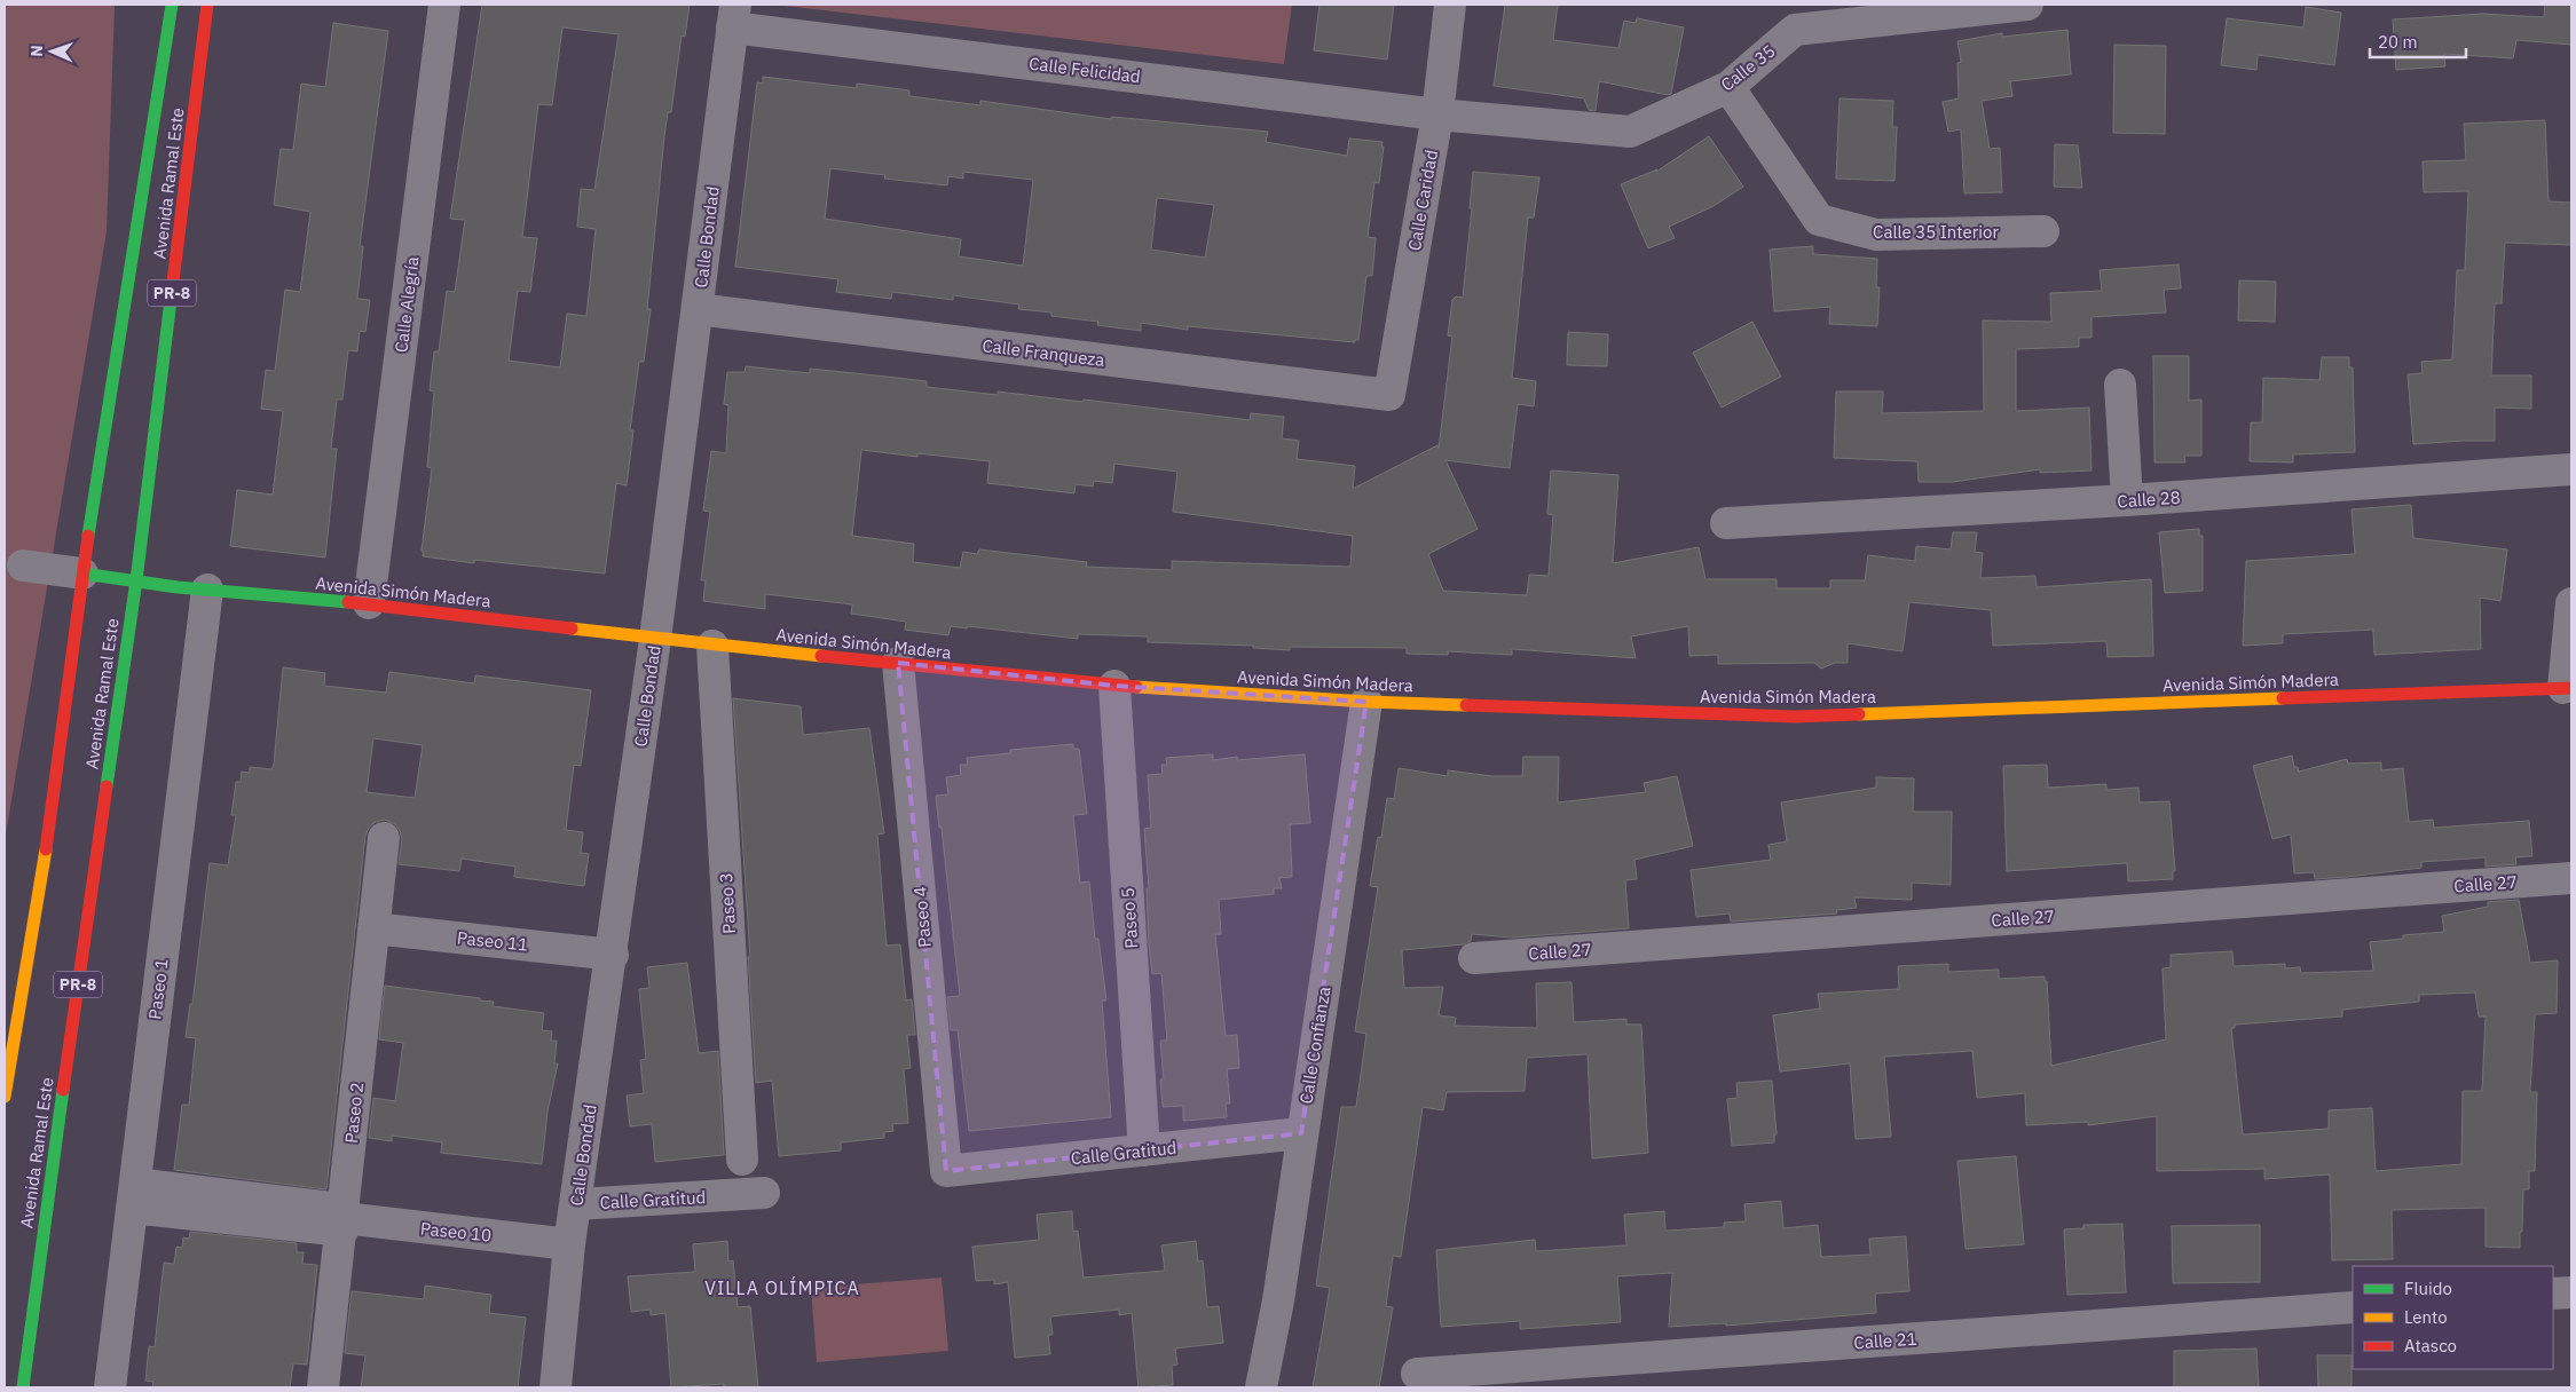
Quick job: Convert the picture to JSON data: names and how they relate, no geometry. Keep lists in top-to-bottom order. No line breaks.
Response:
{"streets":{"street":["Calle 35","Calle Felicidad","Avenida Ramal Este","Calle Caridad","Calle 35 Interior","Calle Bondad","PR-8","Calle Alegría","Calle Franqueza","Calle 28","Avenida Simón Madera","Calle 27","Paseo 3","Paseo 4","Paseo 5","Paseo 11","Paseo 1","Calle Confianza","Paseo 2","Calle Gratitud","Paseo 10","Calle 21"]},"crossings":[["Calle 35","Calle Felicidad"],["Calle 35","Calle Caridad"],["Calle 35","Calle 35 Interior"],["Calle Felicidad","Calle Caridad"],["Calle Felicidad","Calle Bondad"],["Avenida Ramal Este","Avenida Simón Madera"],["Calle Caridad","Calle Franqueza"],["Calle Bondad","Calle Franqueza"],["Calle Bondad","Avenida Simón Madera"],["Calle Bondad","Paseo 11"],["Calle Bondad","Calle Gratitud"],["Calle Bondad","Paseo 10"],["Calle Alegría","Avenida Simón Madera"],["Avenida Simón Madera","Paseo 3"],["Avenida Simón Madera","Paseo 4"],["Avenida Simón Madera","Paseo 5"],["Avenida Simón Madera","Paseo 1"],["Avenida Simón Madera","Calle Confianza"],["Paseo 4","Calle Gratitud"],["Paseo 5","Calle Gratitud"],["Paseo 11","Paseo 2"],["Paseo 1","Paseo 10"],["Calle Confianza","Calle Gratitud"],["Paseo 2","Paseo 10"]],"districts":["VILLA OLÍMPICA"],"legend":["Fluido","Lento","Atasco"],"scale_bar":"20 m","north":"left"}
